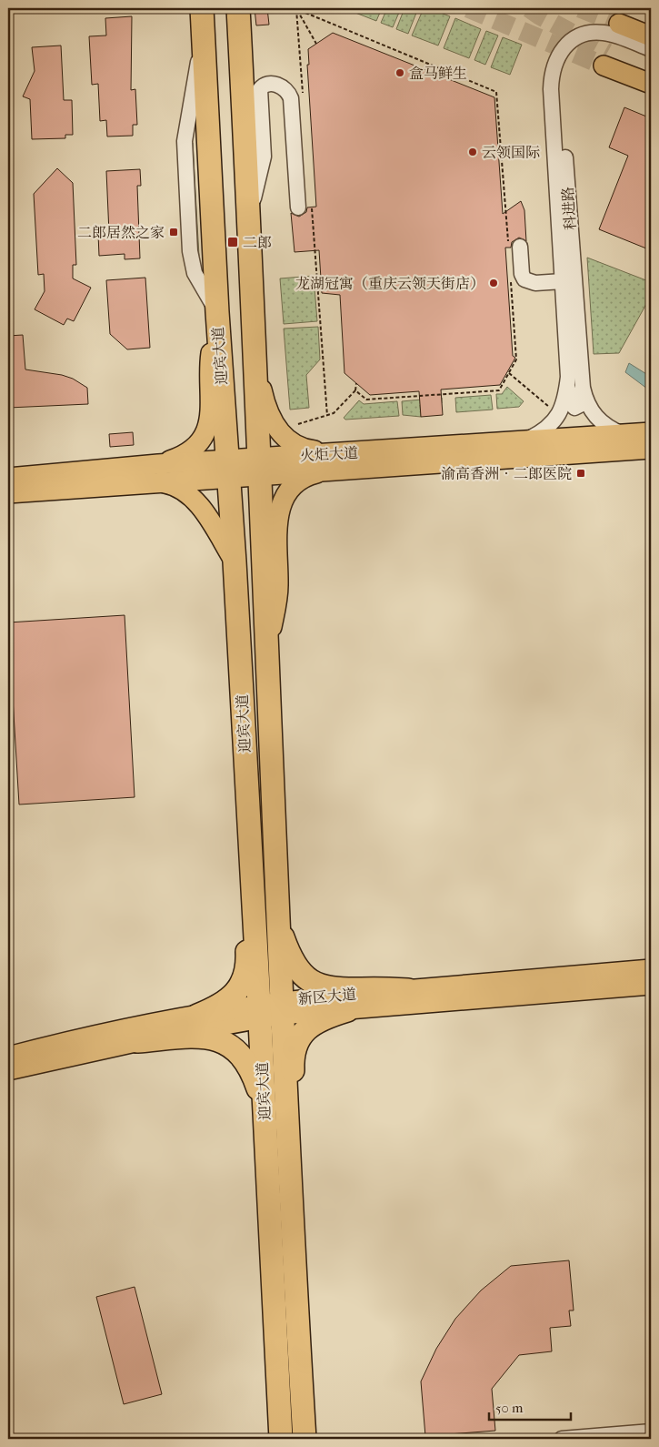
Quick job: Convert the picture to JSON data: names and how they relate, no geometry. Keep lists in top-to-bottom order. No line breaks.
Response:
{"streets":{"highway":["迎宾大道"],"main road":["火炬大道","新区大道"],"street":["科进路"]},"crossings":[["科进路","火炬大道"],["迎宾大道","火炬大道"],["迎宾大道","新区大道"]],"places":{"other":["盒马鲜生","云领国际","龙湖冠寓（重庆云领天街店）"],"transit":["二郎居然之家","二郎","渝高香洲‧二郎医院"]},"scale_bar":"50 m"}
